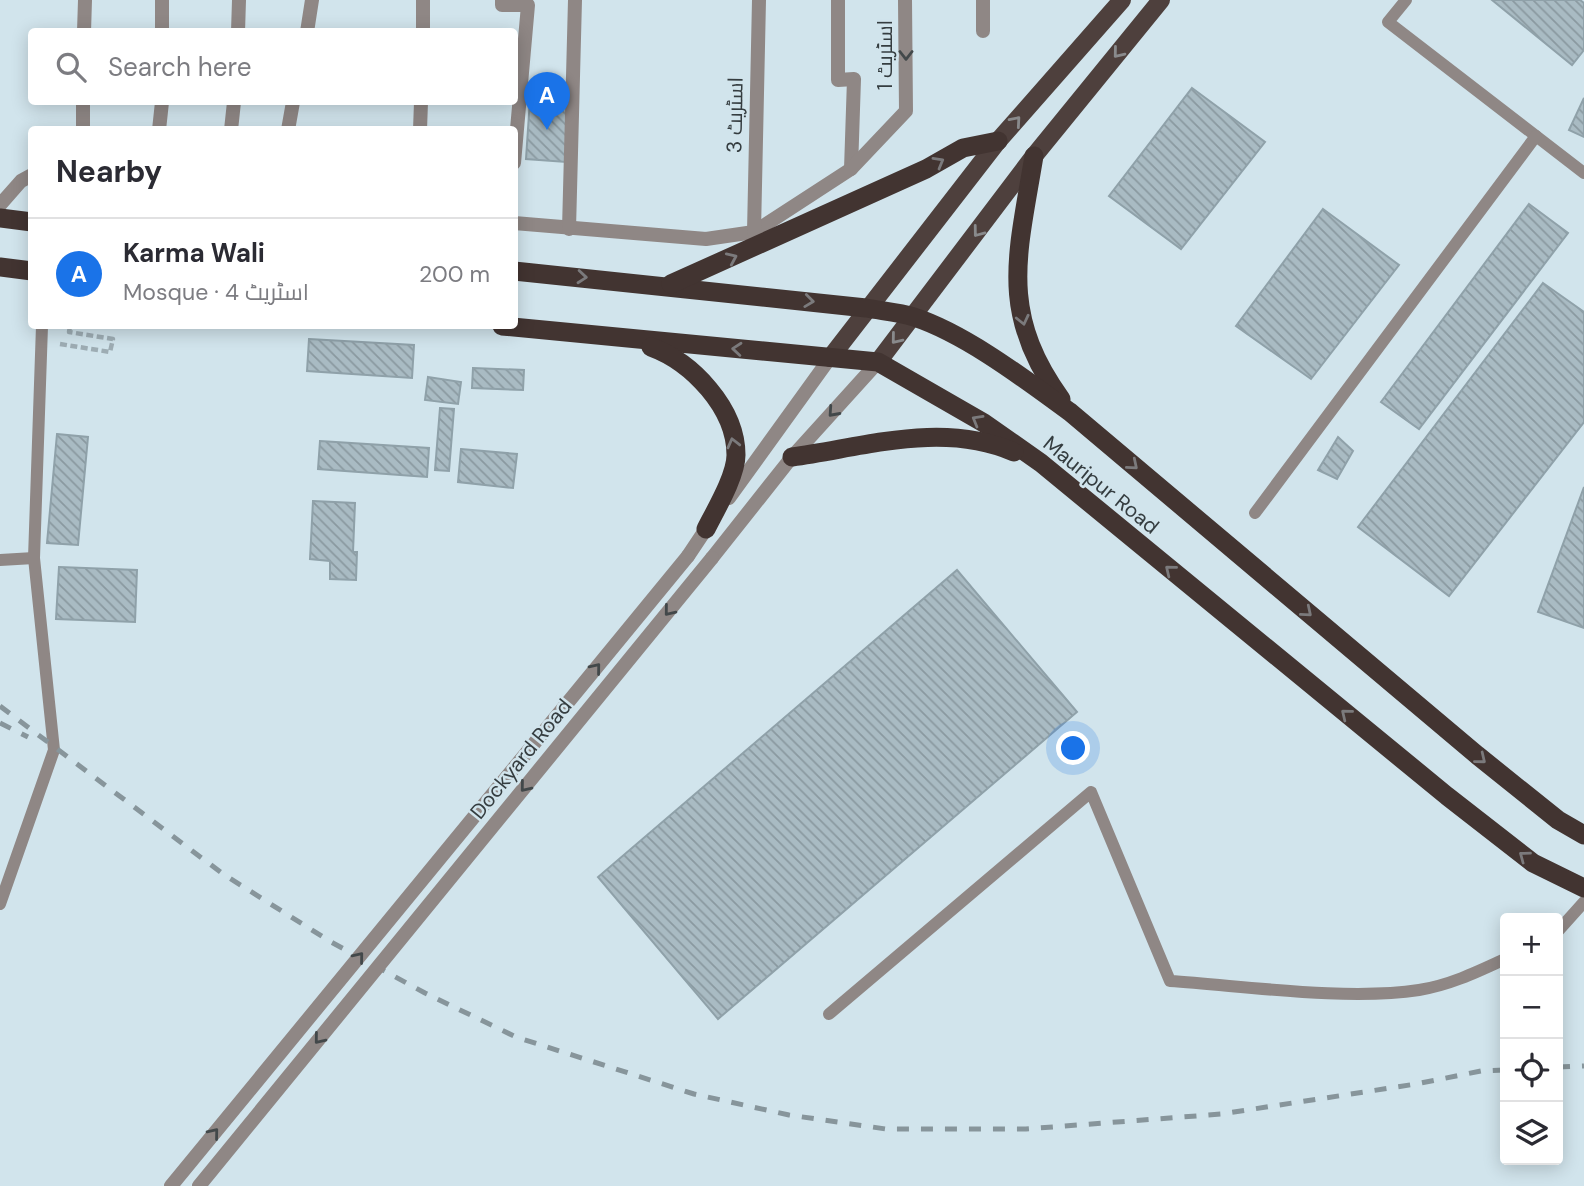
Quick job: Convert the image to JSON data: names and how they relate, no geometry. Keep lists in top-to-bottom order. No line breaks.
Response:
{"streets":{"highway":["Mauripur Road"],"street":["اسٹریٹ 1","اسٹریٹ 3","Dockyard Road"]},"crossings":[["Mauripur Road","Dockyard Road"]],"one_way":["اسٹریٹ 1"],"page":{"search":"Search here","pins":"A","heading":"Nearby","list":[{"mark":"A","name":"Karma Wali","note":"Mosque · اسٹریٹ 4","value":"200 m"}],"map_buttons":["+","−"]}}
